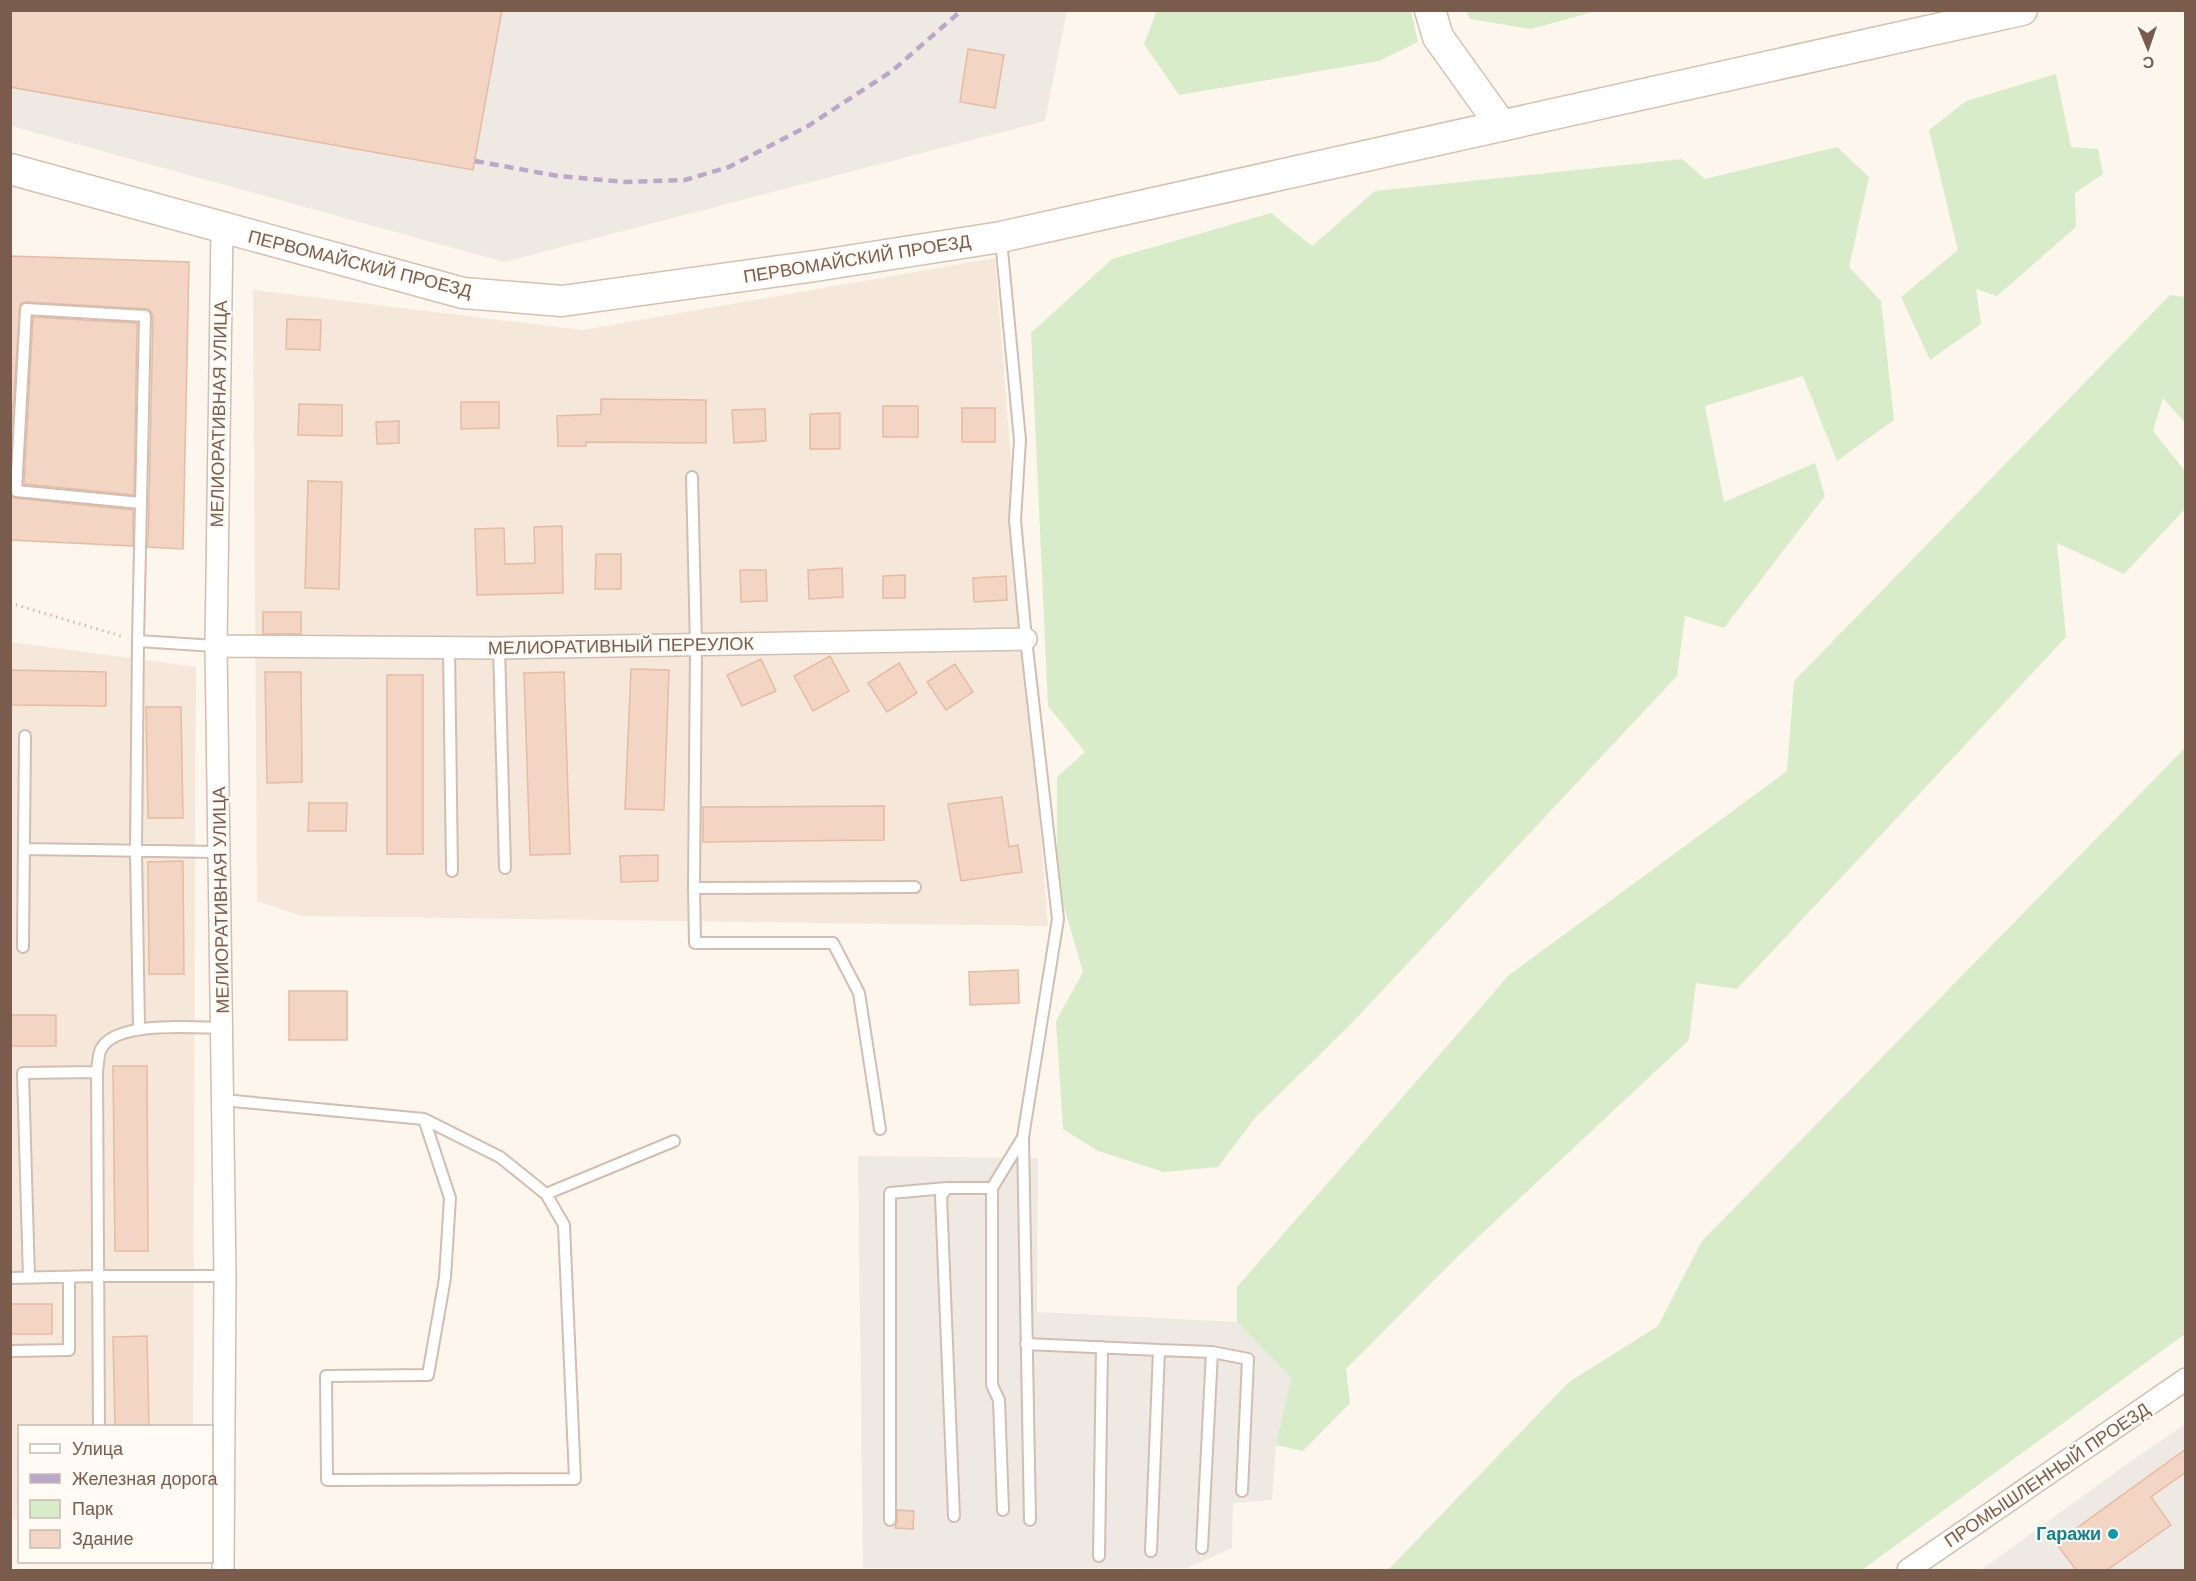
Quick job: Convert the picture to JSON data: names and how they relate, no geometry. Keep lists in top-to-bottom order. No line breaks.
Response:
{"streets":{"main road":["ПЕРВОМАЙСКИЙ ПРОЕЗД"],"street":["МЕЛИОРАТИВНАЯ УЛИЦА","МЕЛИОРАТИВНЫЙ ПЕРЕУЛОК","ПРОМЫШЛЕННЫЙ ПРОЕЗД"]},"crossings":[["ПЕРВОМАЙСКИЙ ПРОЕЗД","МЕЛИОРАТИВНАЯ УЛИЦА"],["МЕЛИОРАТИВНАЯ УЛИЦА","МЕЛИОРАТИВНЫЙ ПЕРЕУЛОК"]],"places":["Гаражи"],"legend":["Улица","Железная дорога","Парк","Здание"],"north":"bottom"}
